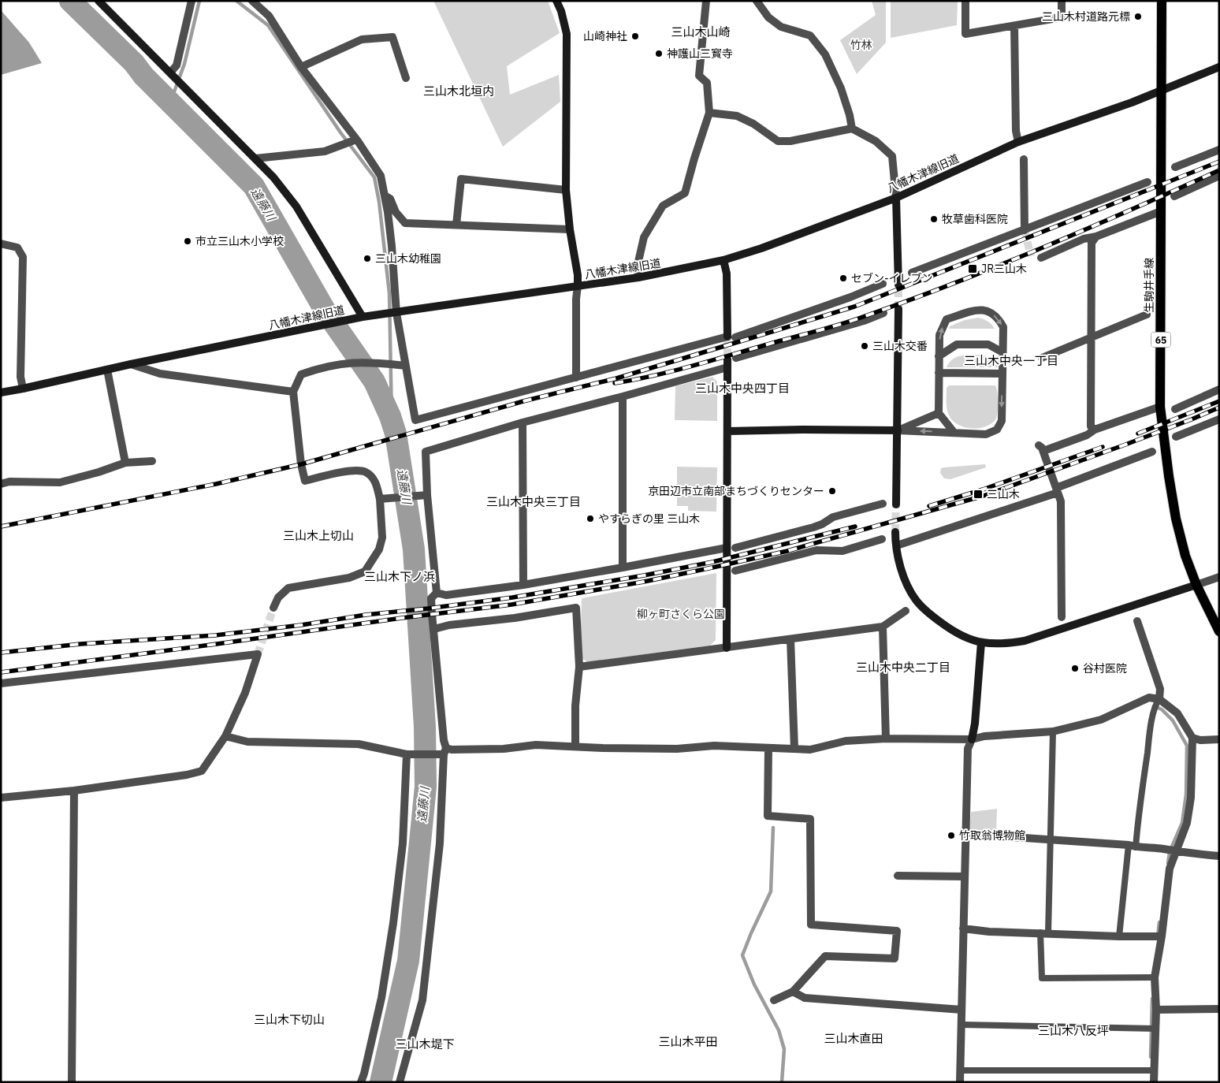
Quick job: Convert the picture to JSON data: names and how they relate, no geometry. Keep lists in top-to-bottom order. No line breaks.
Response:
{"streets":{"main road":["生駒井手線","65"],"street":["八幡木津線旧道"]},"crossings":[["八幡木津線旧道","生駒井手線"]],"districts":["三山木山崎","三山木北垣内","三山木中央一丁目","三山木中央四丁目","三山木中央三丁目","三山木上切山","三山木下ノ浜","三山木中央二丁目","三山木下切山","三山木八反坪","三山木直田","三山木平田","三山木堤下"],"water":["遠藤川"],"parks":["竹林","柳ヶ町さくら公園"],"places":{"other":["三山木村道路元標","山崎神社","神護山三寳寺","牧草歯科医院","市立三山木小学校","三山木幼稚園","セブン-イレブン","三山木交番","京田辺市立南部まちづくりセンター","やすらぎの里 三山木","谷村医院","竹取翁博物館"],"transit":["JR三山木","三山木"]}}
